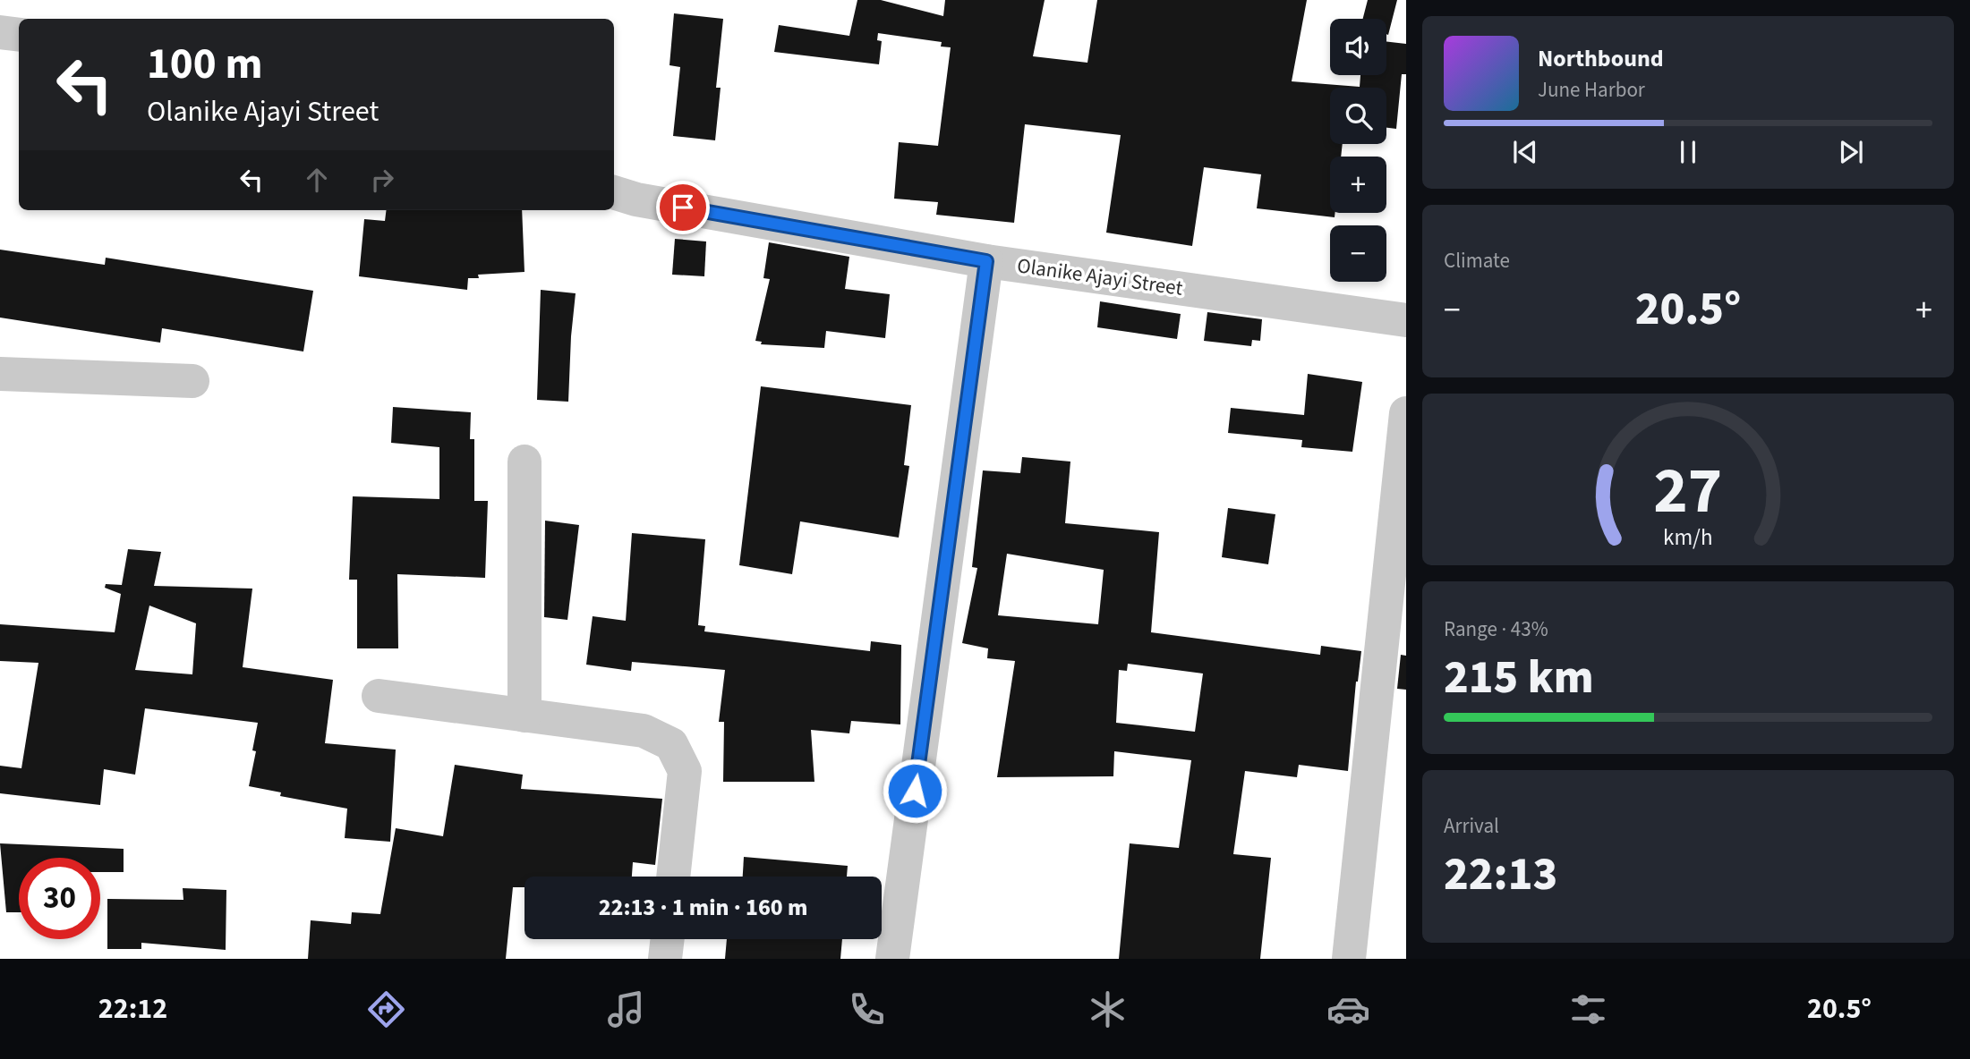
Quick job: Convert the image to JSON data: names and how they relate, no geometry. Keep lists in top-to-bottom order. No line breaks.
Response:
{"streets":{"street":["Olanike Ajayi Street"]},"page":{"map_buttons":["+","−"],"turn":["100 m","Olanike Ajayi Street"],"song":["Northbound","June Harbor"],"tile":["Climate",["Range · 43%","215 km"],["Arrival","22:13"]],"heat":["−","20.5°","+"],"limit":"30","trip":"22:13 · 1 min · 160 m","tabs":["22:12","20.5°"],"gauge":["27","km/h"]}}
